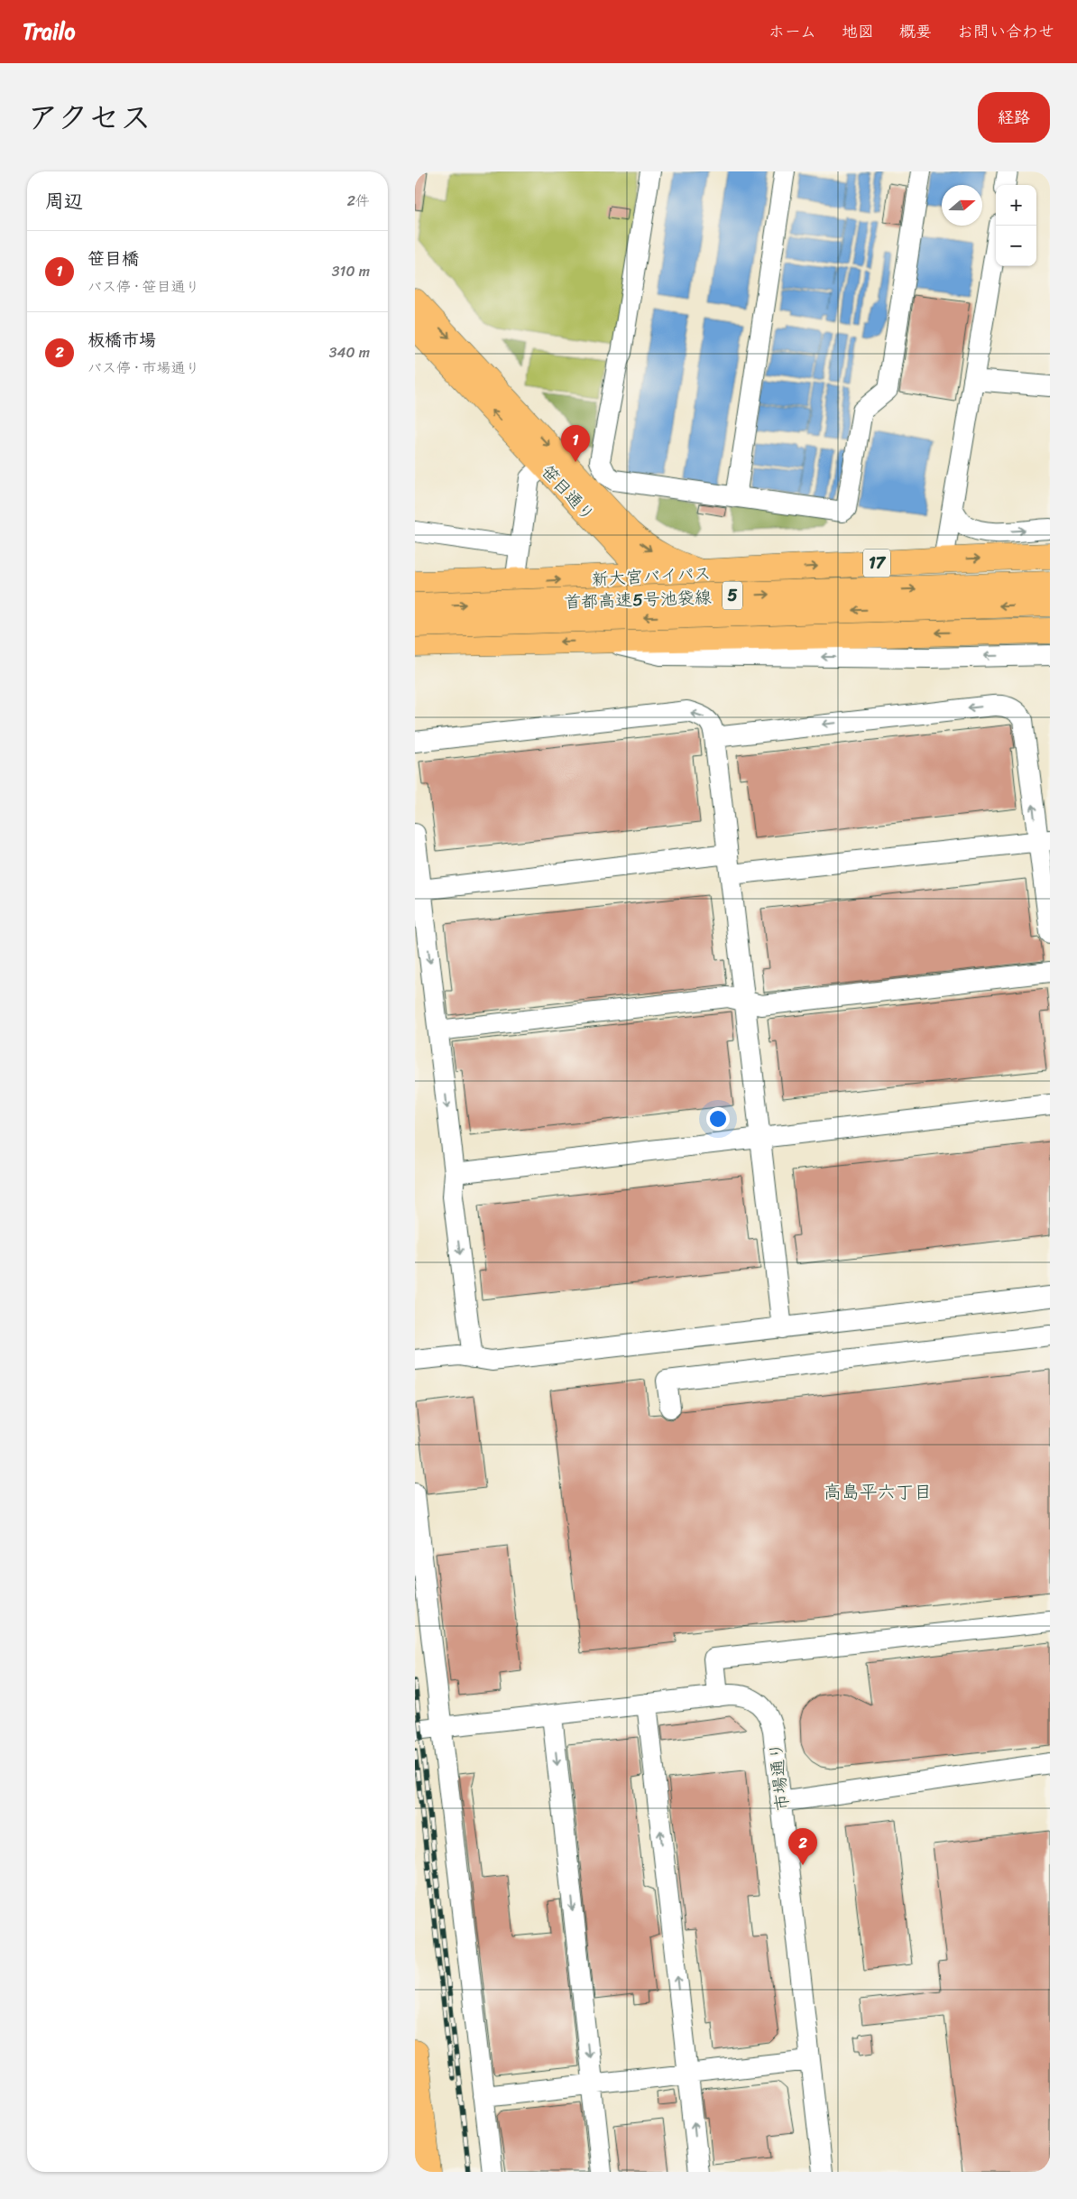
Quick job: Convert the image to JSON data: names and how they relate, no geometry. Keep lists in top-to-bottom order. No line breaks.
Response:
{"streets":{"main road":["笹目通り","17","新大宮バイパス","5","首都高速5号池袋線"],"street":["市場通り"]},"crossings":[["笹目通り","新大宮バイパス"]],"districts":["高島平六丁目"],"north":"right","page":{"header":"Trailo","nav":["ホーム","地図","概要","お問い合わせ"],"title":"アクセス","buttons":"経路","heading":["周辺","2件"],"map_buttons":["+","−"],"list":[{"mark":"1","name":"笹目橋","note":"バス停 · 笹目通り","value":"310 m"},{"mark":"2","name":"板橋市場","note":"バス停 · 市場通り","value":"340 m"}],"pins":["1","2"]}}
